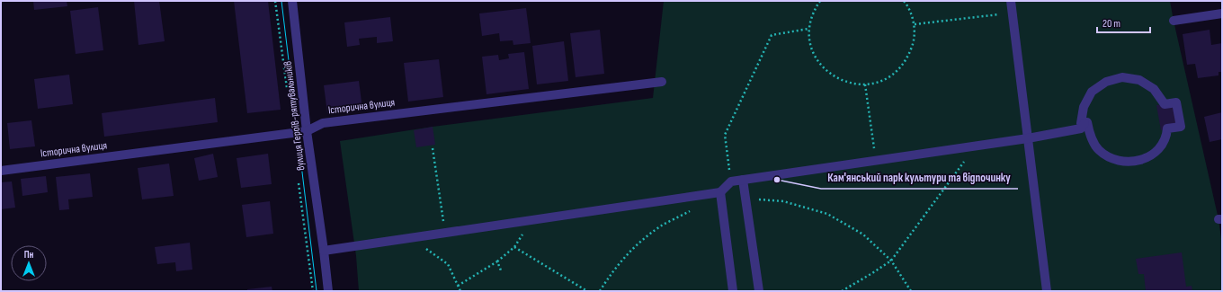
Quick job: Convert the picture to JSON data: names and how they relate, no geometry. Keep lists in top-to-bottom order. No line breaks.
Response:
{"streets":{"street":["Історична вулиця","вулиця Героїв-рятувальників"]},"crossings":[["Історична вулиця","вулиця Героїв-рятувальників"]],"places":["Кам'янський парк культури та відпочинку"],"scale_bar":"20 m","north":"top"}
